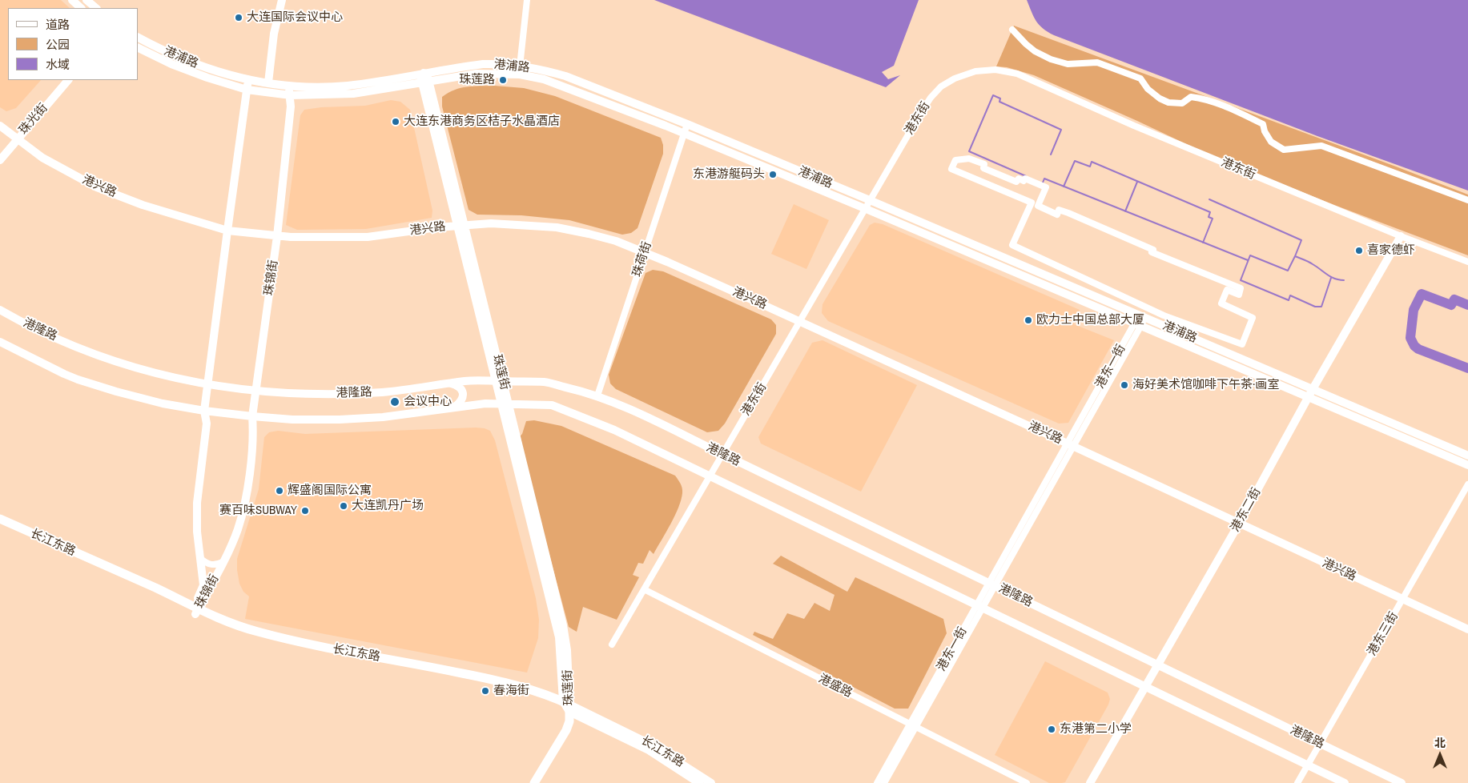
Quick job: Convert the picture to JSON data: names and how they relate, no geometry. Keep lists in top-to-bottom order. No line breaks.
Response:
{"streets":{"highway":["长江东路"],"main road":["港浦路","珠光街","港兴路","珠锦街","港隆路","珠莲街","港东二街"],"street":["港东街","珠荷街","港东一街","港东三街","港盛路"]},"crossings":[["港浦路","港东街"],["港浦路","珠荷街"],["港浦路","珠锦街"],["港浦路","港东一街"],["港浦路","珠莲街"],["港浦路","港东二街"],["港东街","港兴路"],["港东街","港隆路"],["港东街","港东二街"],["港东街","港盛路"],["珠光街","港兴路"],["港兴路","珠荷街"],["港兴路","珠锦街"],["港兴路","港东一街"],["港兴路","珠莲街"],["港兴路","港东二街"],["港兴路","港东三街"],["珠荷街","港隆路"],["珠锦街","港隆路"],["珠锦街","长江东路"],["港隆路","港东一街"],["港隆路","珠莲街"],["港隆路","港东二街"],["港隆路","港东三街"],["港东一街","港盛路"],["珠莲街","长江东路"]],"places":["大连国际会议中心","珠莲路","大连东港商务区桔子水晶酒店","东港游艇码头","喜家德虾","欧力士中国总部大厦","海好美术馆咖啡下午茶·画室","会议中心","辉盛阁国际公寓","大连凯丹广场","赛百味SUBWAY","春海街","东港第二小学"],"legend":["道路","公园","水域"],"north":"top"}
